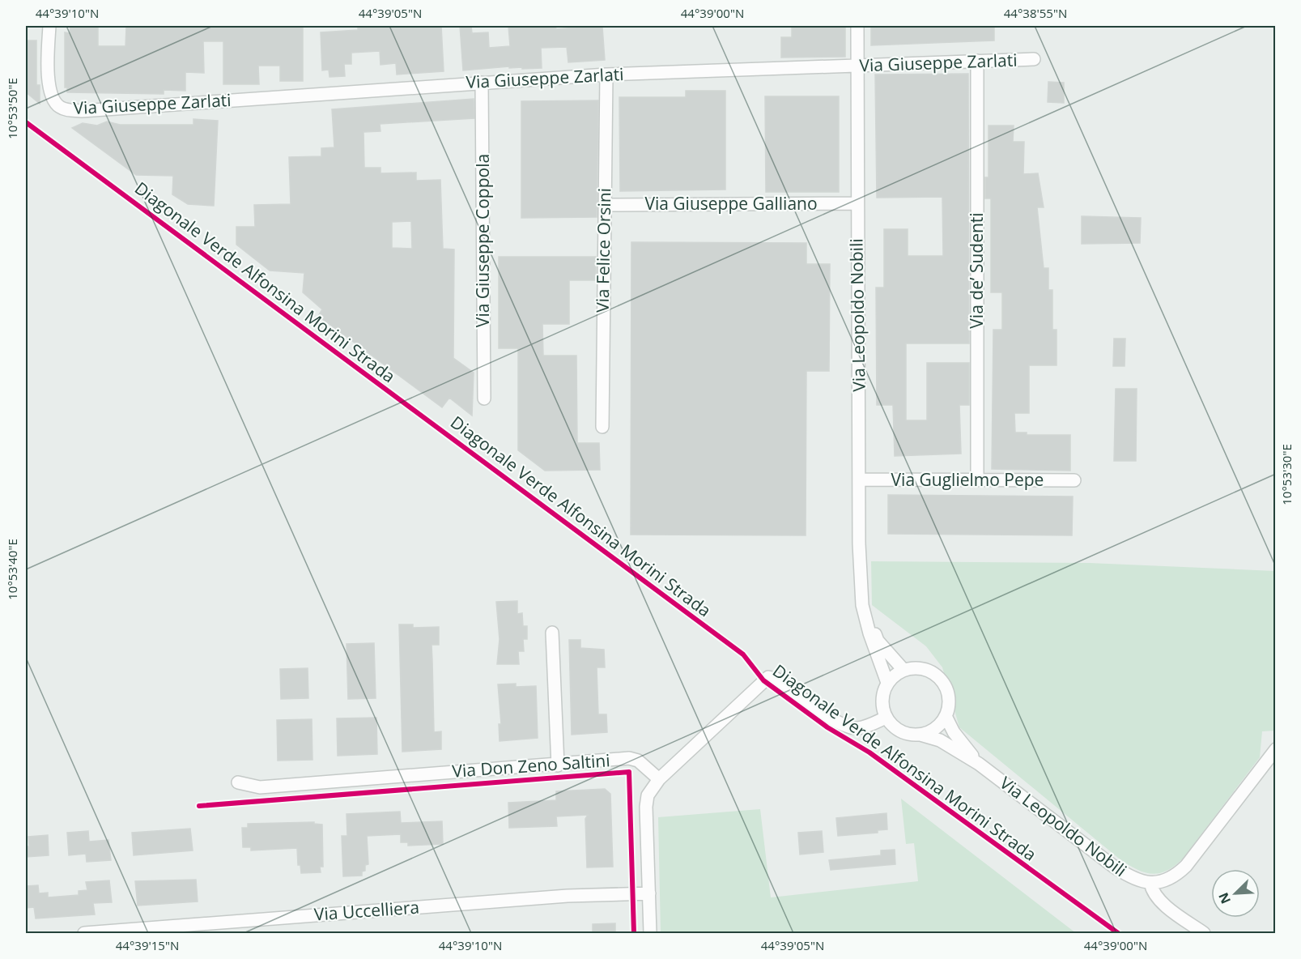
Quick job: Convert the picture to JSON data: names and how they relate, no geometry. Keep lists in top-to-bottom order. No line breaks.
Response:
{"streets":{"street":["Via Giuseppe Zarlati","Via Giuseppe Galliano","Via Giuseppe Coppola","Via Felice Orsini","Via de’ Sudenti","Via Leopoldo Nobili","Via Guglielmo Pepe","Via Don Zeno Saltini","Via Uccelliera"],"cycle path":["Diagonale Verde Alfonsina Morini Strada"]},"crossings":[["Via Giuseppe Zarlati","Via Giuseppe Coppola"],["Via Giuseppe Zarlati","Via Felice Orsini"],["Via Giuseppe Zarlati","Via de’ Sudenti"],["Via Giuseppe Zarlati","Via Leopoldo Nobili"],["Via Giuseppe Galliano","Via Felice Orsini"],["Via Giuseppe Galliano","Via Leopoldo Nobili"],["Via de’ Sudenti","Via Guglielmo Pepe"],["Via Leopoldo Nobili","Via Guglielmo Pepe"]],"north":"bottom left","coordinates":["44°39'10\"N","44°39'05\"N","44°39'00\"N","44°38'55\"N","10°53'50\"E","10°53'30\"E","10°53'40\"E","44°39'15\"N"]}
